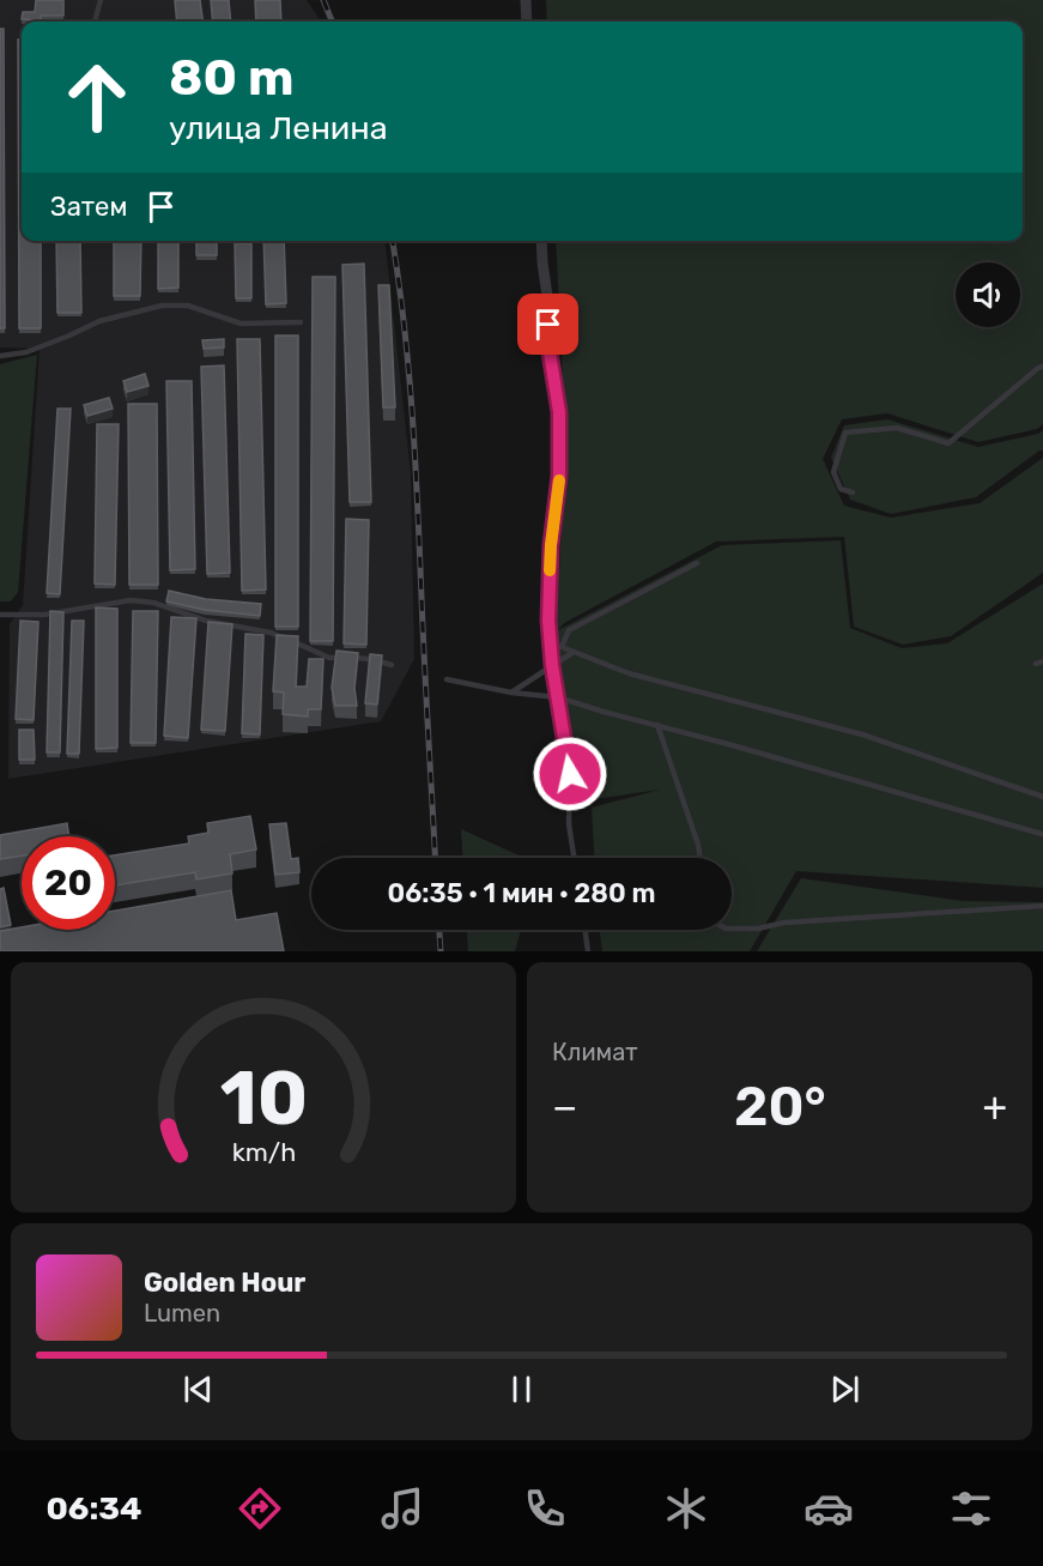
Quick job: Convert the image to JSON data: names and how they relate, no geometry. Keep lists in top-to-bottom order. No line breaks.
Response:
{"page":{"turn":["80 m","улица Ленина"],"then":"Затем","limit":"20","trip":"06:35 · 1 мин · 280 m","tile":"Климат","heat":["−","20°","+"],"song":["Golden Hour","Lumen"],"tabs":"06:34","gauge":["10","km/h"]}}
